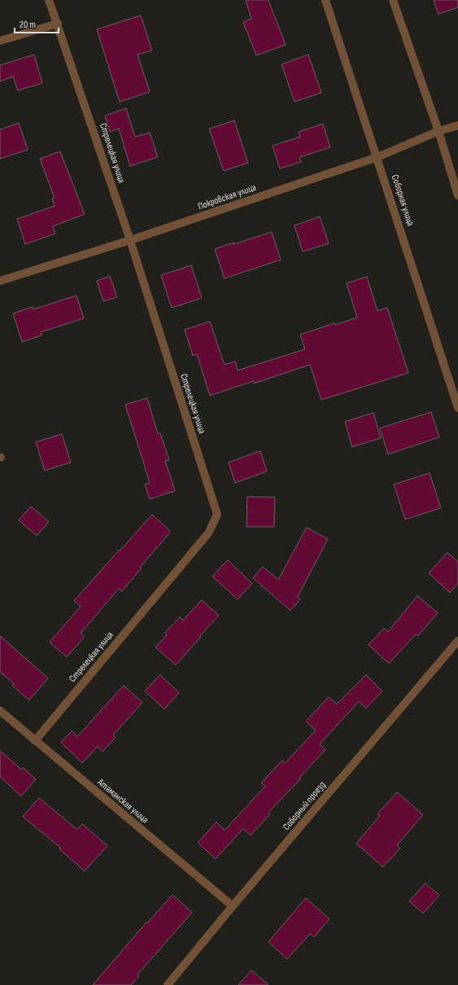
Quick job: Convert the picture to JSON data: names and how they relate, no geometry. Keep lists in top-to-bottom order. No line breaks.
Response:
{"streets":{"street":["Стрелецкая улица","Покровская улица","Соборная улица","Атаманская улица","Соборный проезд"]},"crossings":[["Стрелецкая улица","Покровская улица"],["Стрелецкая улица","Атаманская улица"],["Покровская улица","Соборная улица"],["Атаманская улица","Соборный проезд"]],"scale_bar":"20 m"}
